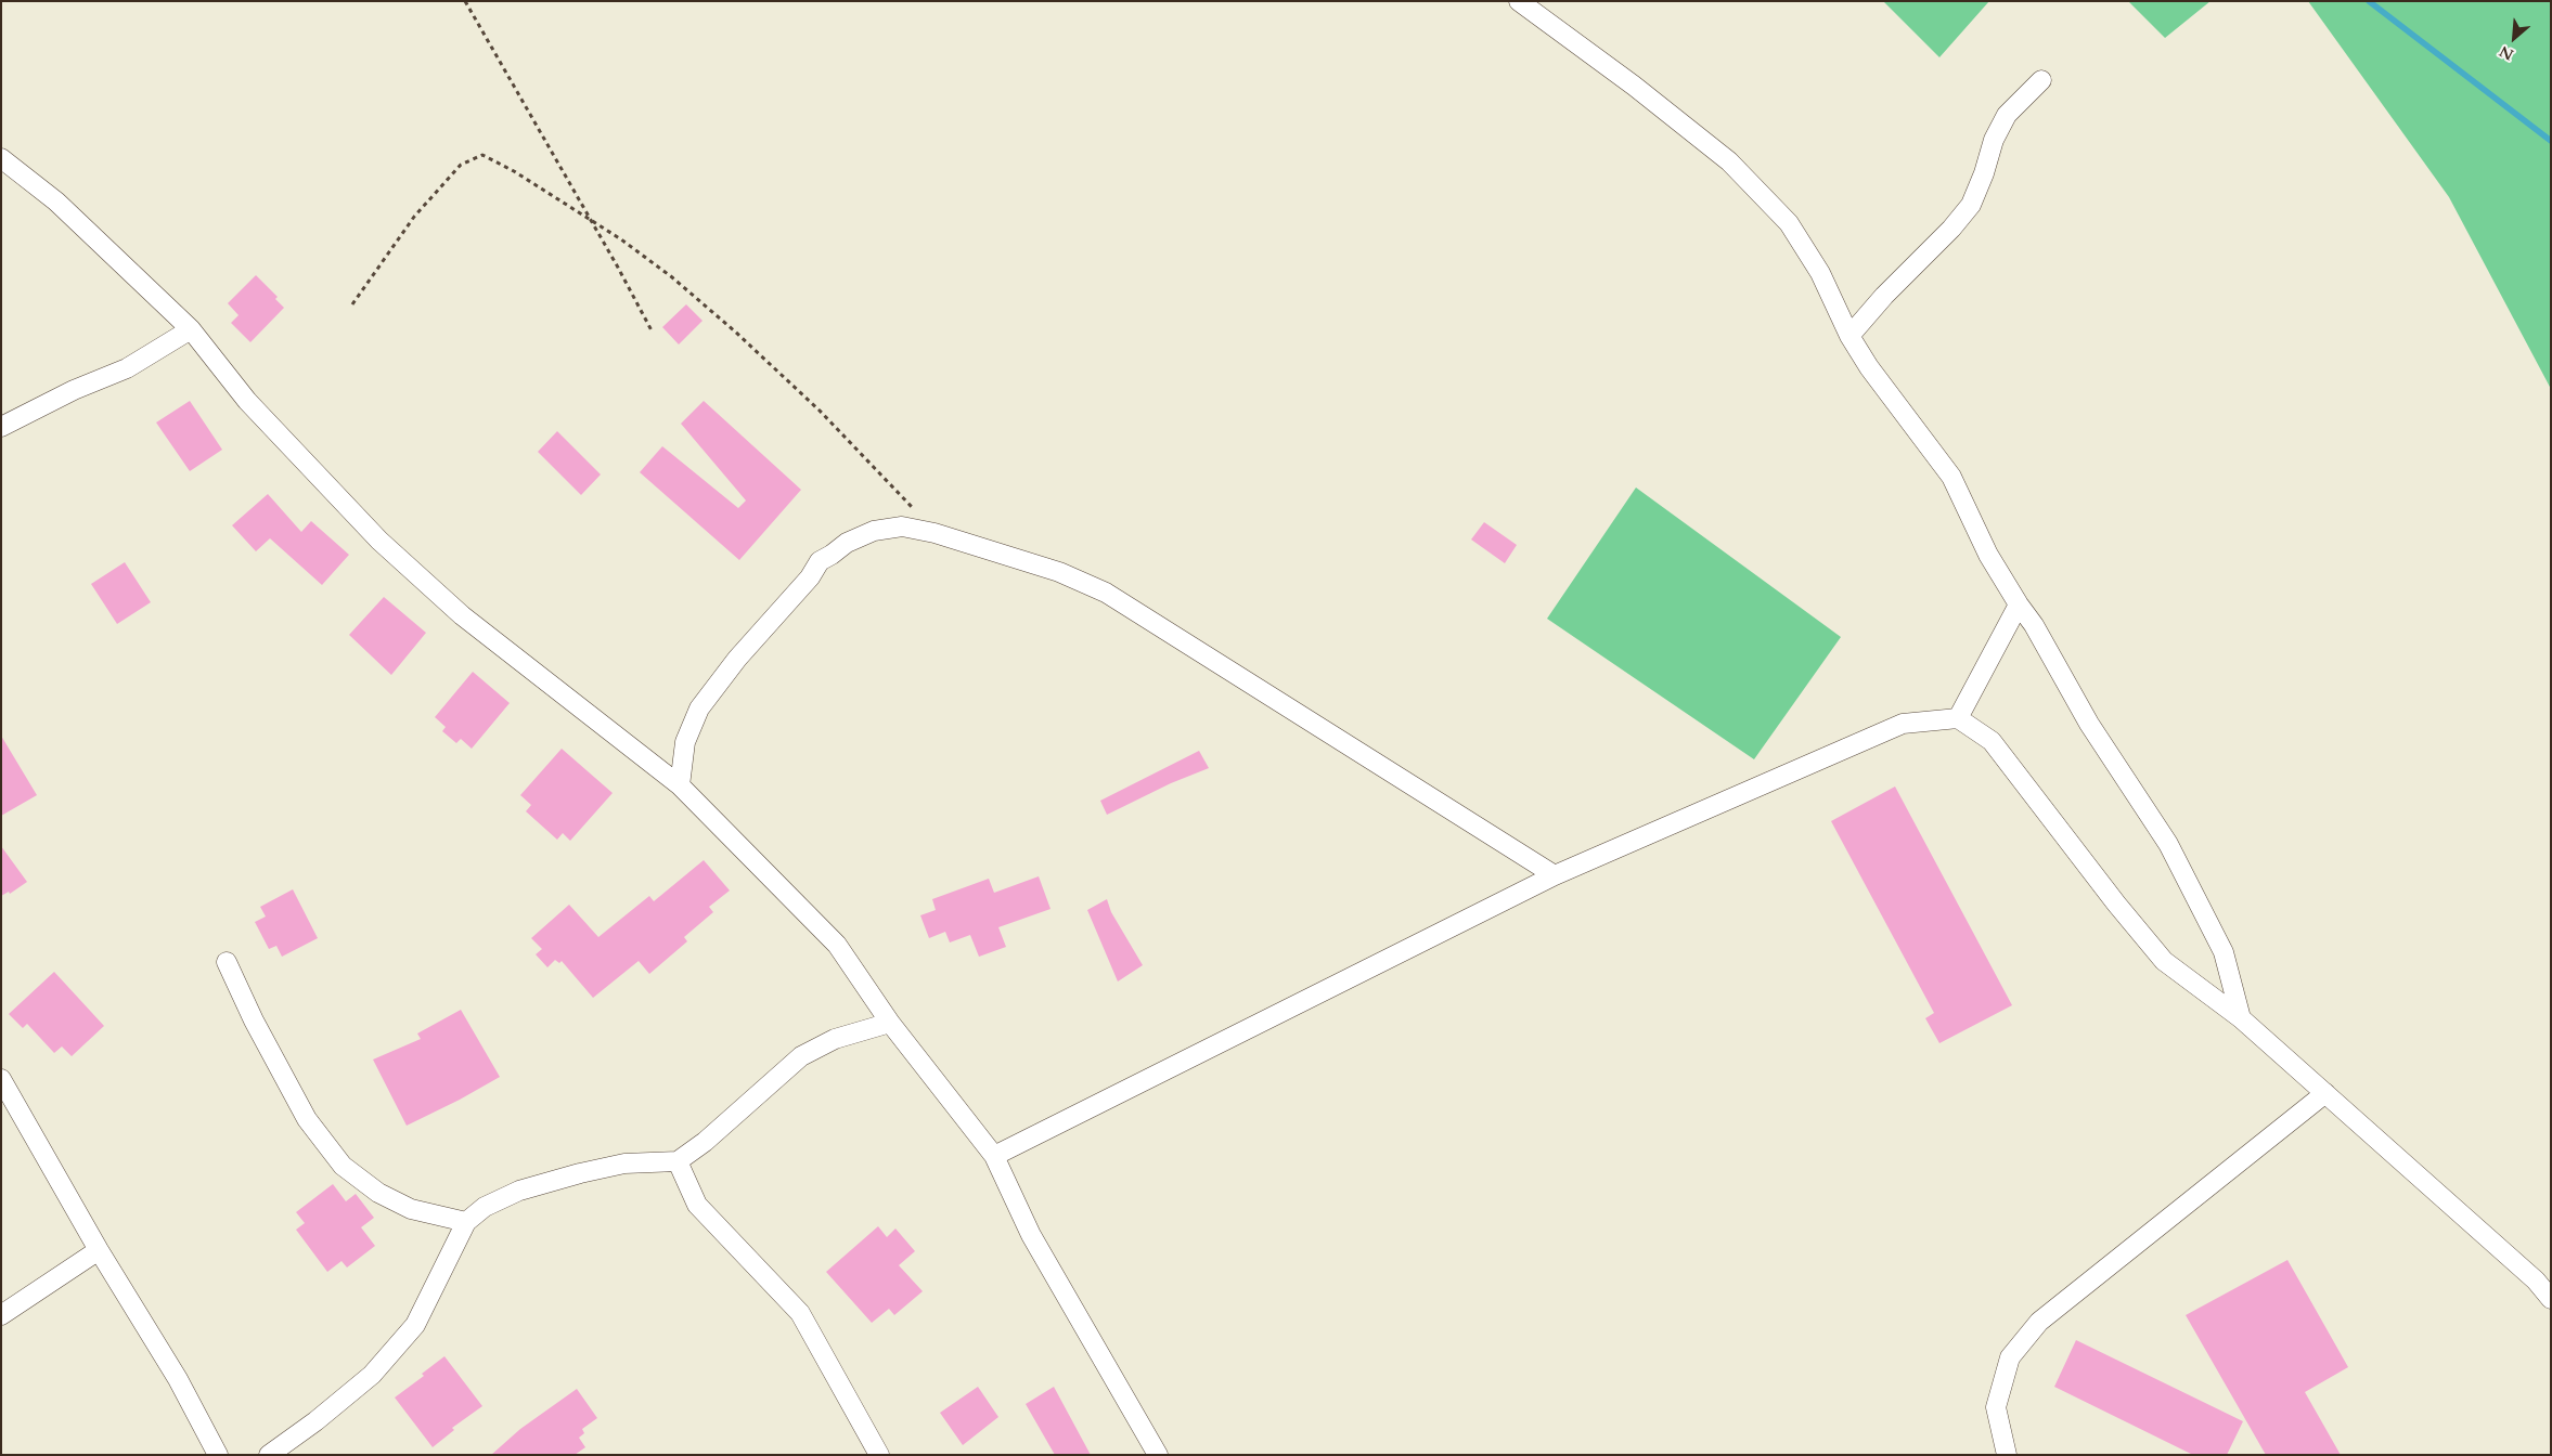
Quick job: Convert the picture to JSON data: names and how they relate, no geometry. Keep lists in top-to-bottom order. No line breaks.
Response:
{"north":"bottom left"}
